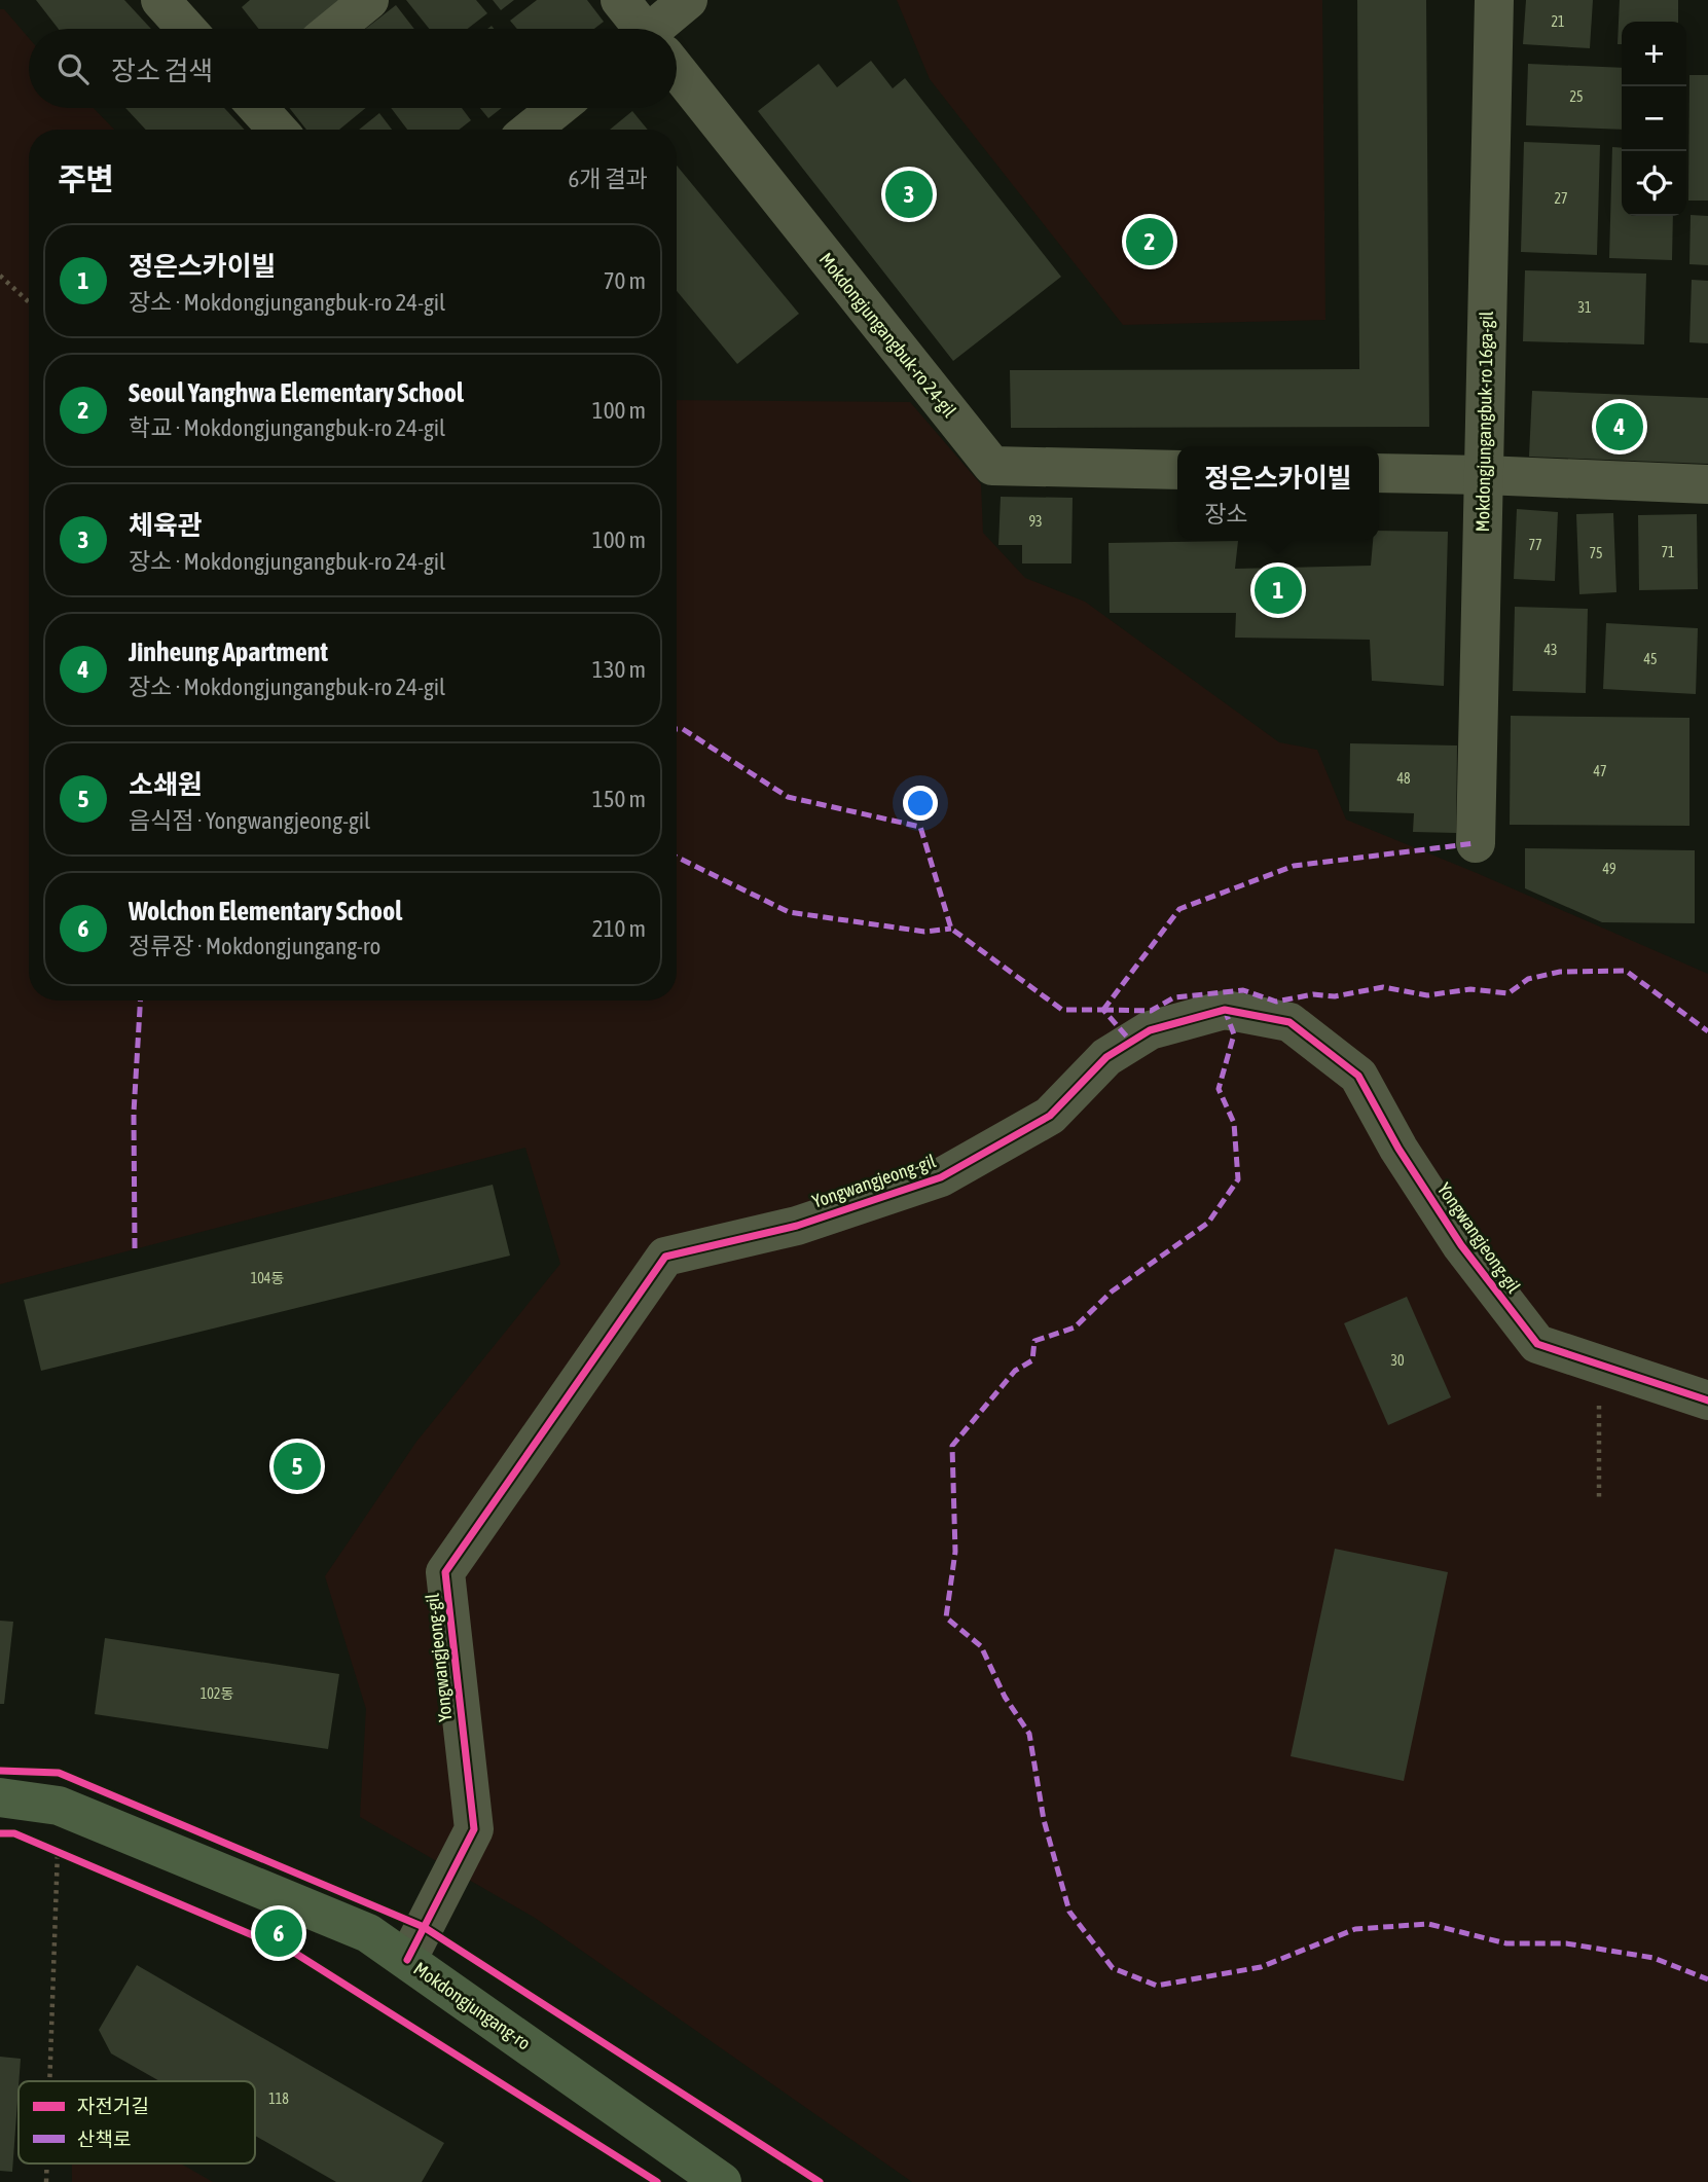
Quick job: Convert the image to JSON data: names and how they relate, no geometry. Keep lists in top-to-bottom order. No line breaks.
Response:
{"streets":{"main road":["Mokdongjungang-ro"],"street":["Mokdongjungangbuk-ro 24-gil","Mokdongjungangbuk-ro 16ga-gil","Yongwangjeong-gil"]},"crossings":[["Yongwangjeong-gil","Mokdongjungang-ro"]],"house_numbers":["21","25","27","31","93","77","71","75","43","45","47","48","49","104동","30","102동","118"],"legend":["자전거길","산책로"],"page":{"map_buttons":["+","−"],"search":"장소 검색","heading":["주변","6개 결과"],"pins":["3","2","4","1","5","6"],"list":[{"mark":"1","name":"정은스카이빌","note":"장소 · Mokdongjungangbuk-ro 24-gil","value":"70 m"},{"mark":"2","name":"Seoul Yanghwa Elementary School","note":"학교 · Mokdongjungangbuk-ro 24-gil","value":"100 m"},{"mark":"3","name":"체육관","note":"장소 · Mokdongjungangbuk-ro 24-gil","value":"100 m"},{"mark":"4","name":"Jinheung Apartment","note":"장소 · Mokdongjungangbuk-ro 24-gil","value":"130 m"},{"mark":"5","name":"소쇄원","note":"음식점 · Yongwangjeong-gil","value":"150 m"},{"mark":"6","name":"Wolchon Elementary School","note":"정류장 · Mokdongjungang-ro","value":"210 m"}],"popup":["정은스카이빌","장소"]}}
